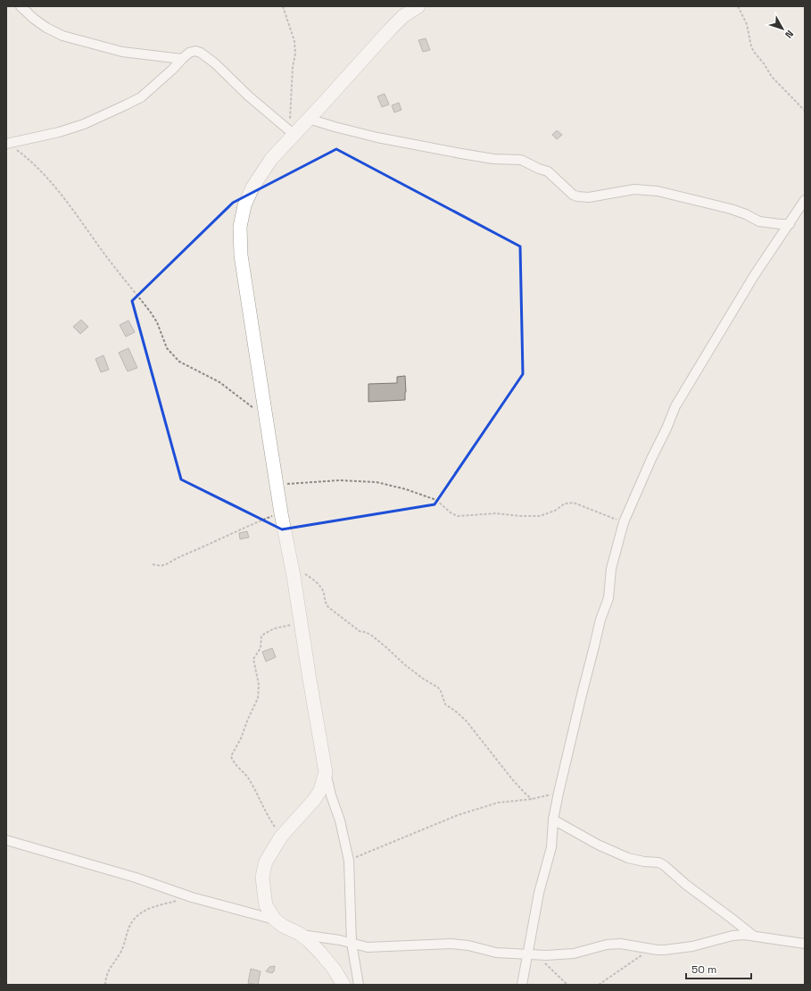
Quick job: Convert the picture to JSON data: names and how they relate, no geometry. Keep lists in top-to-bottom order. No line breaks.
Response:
{"scale_bar":"50 m","north":"bottom right"}
